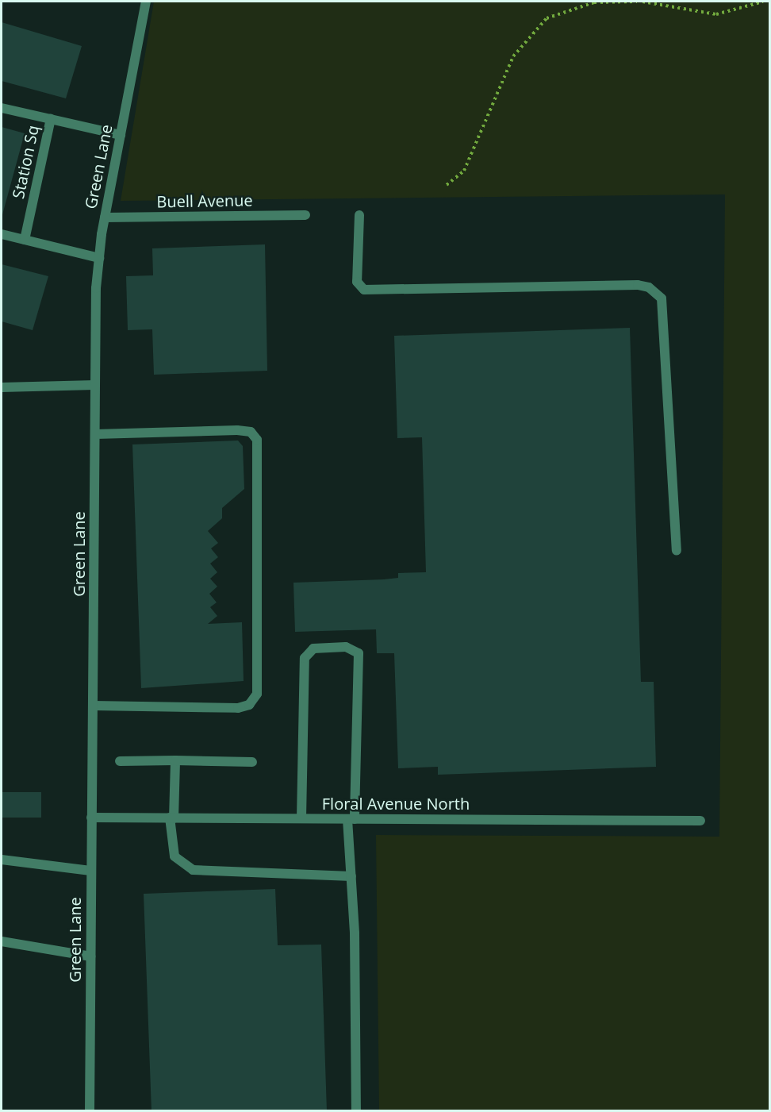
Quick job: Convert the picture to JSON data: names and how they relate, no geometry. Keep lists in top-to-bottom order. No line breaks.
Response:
{"streets":{"street":["Station Sq","Green Lane","Buell Avenue","Floral Avenue North"]},"crossings":[["Station Sq","Green Lane"],["Green Lane","Buell Avenue"],["Green Lane","Floral Avenue North"]]}
